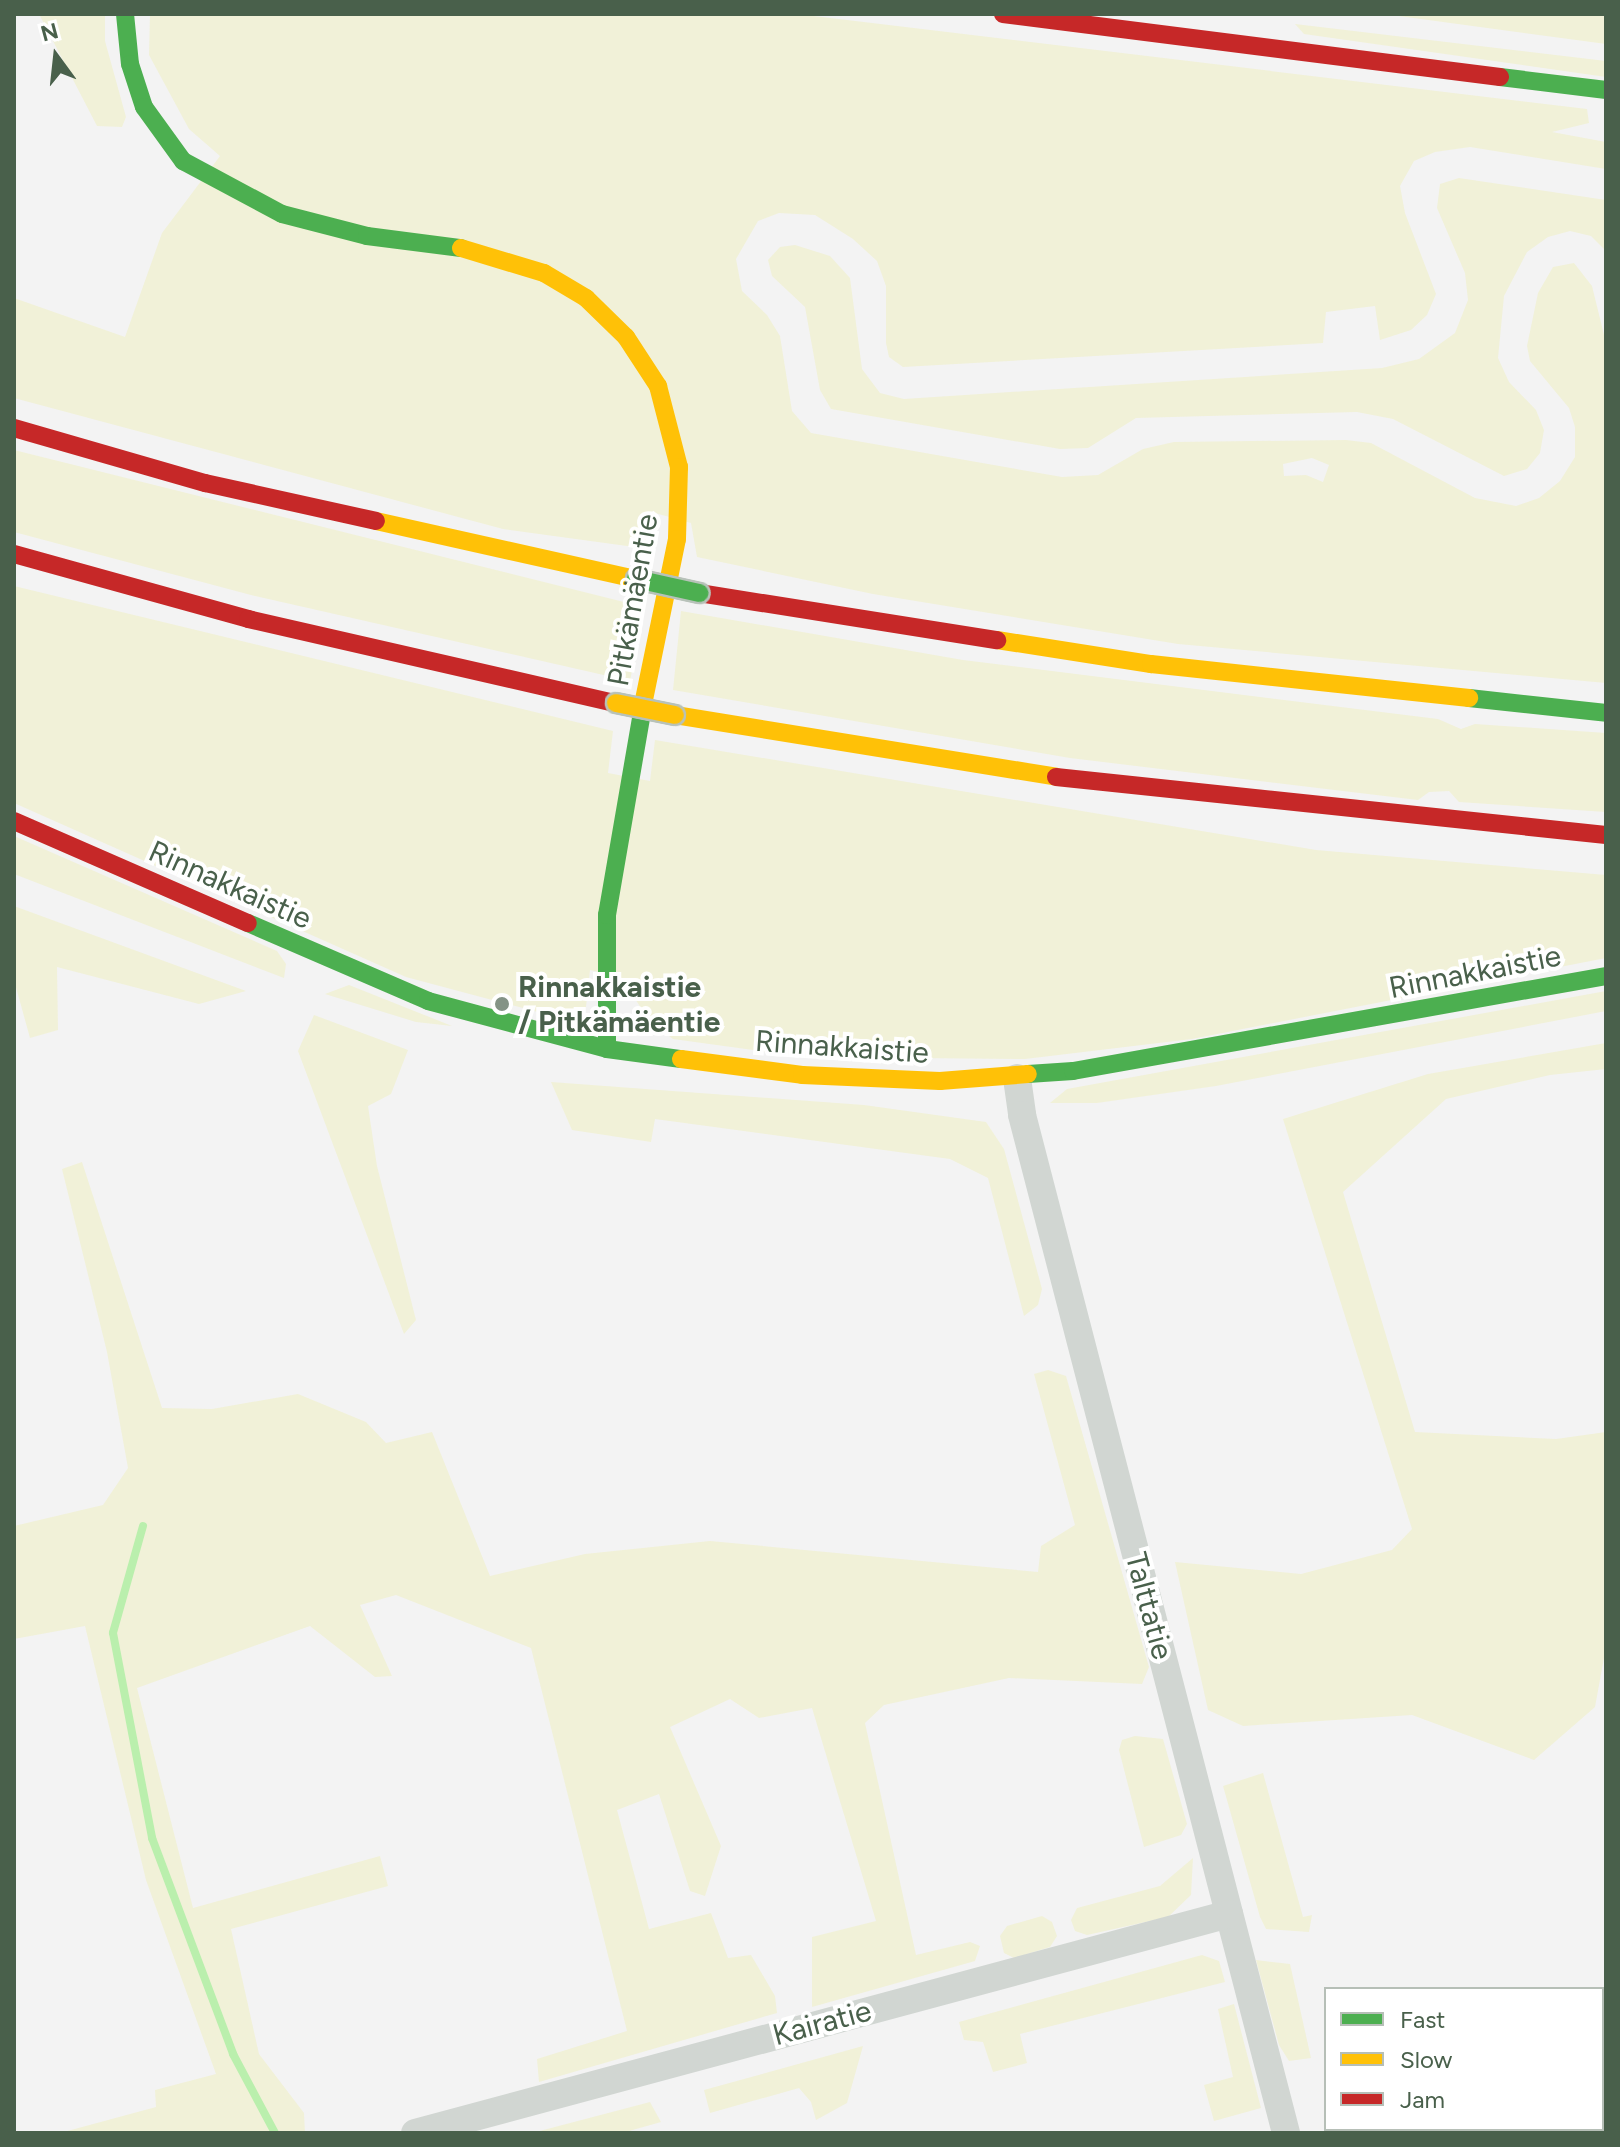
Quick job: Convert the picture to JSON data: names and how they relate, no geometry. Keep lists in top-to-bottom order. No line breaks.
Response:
{"streets":{"main road":["Pitkämäentie","Rinnakkaistie"],"street":["Talttatie","Kairatie"]},"crossings":[["Pitkämäentie","Rinnakkaistie"],["Rinnakkaistie","Talttatie"],["Talttatie","Kairatie"]],"places":["Rinnakkaistie / Pitkämäentie"],"legend":["Fast","Slow","Jam"],"north":"top"}
